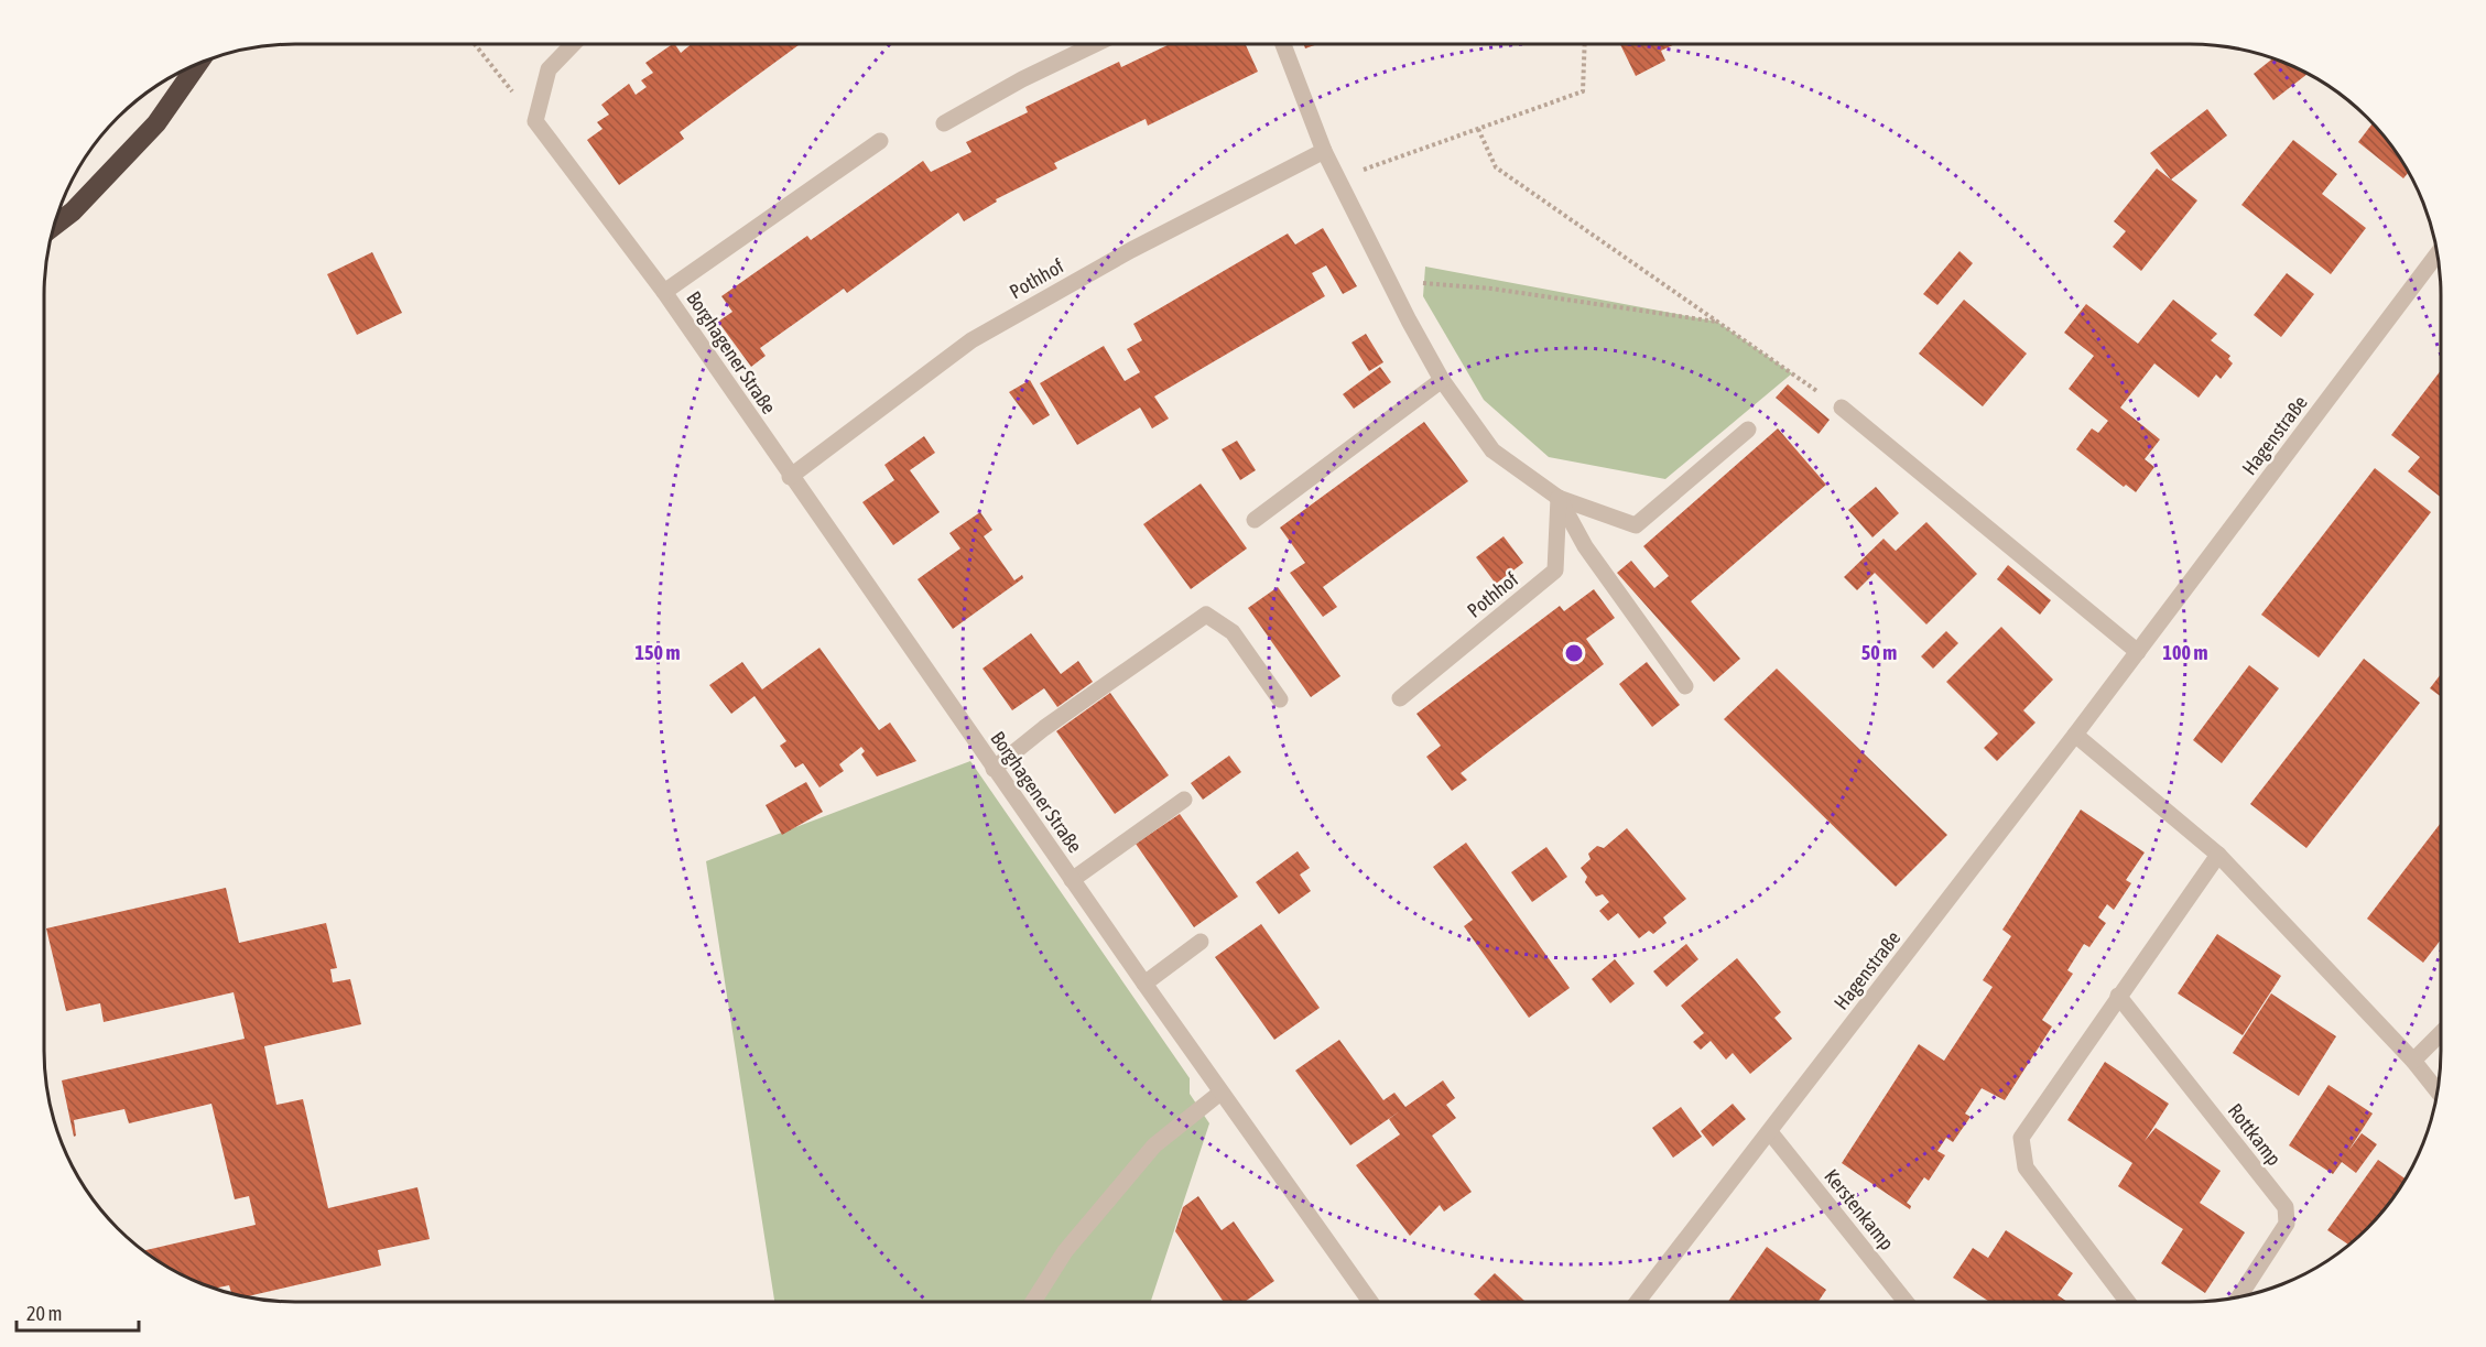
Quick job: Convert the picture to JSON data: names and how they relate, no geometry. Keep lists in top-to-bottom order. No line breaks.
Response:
{"streets":{"street":["Pothhof","Borghagener Straße","Hagenstraße","Rottkamp","Kerstenkamp"]},"crossings":[["Pothhof","Borghagener Straße"],["Hagenstraße","Kerstenkamp"]],"scale_bar":"20 m","rings":["50 m","100 m","150 m"]}
